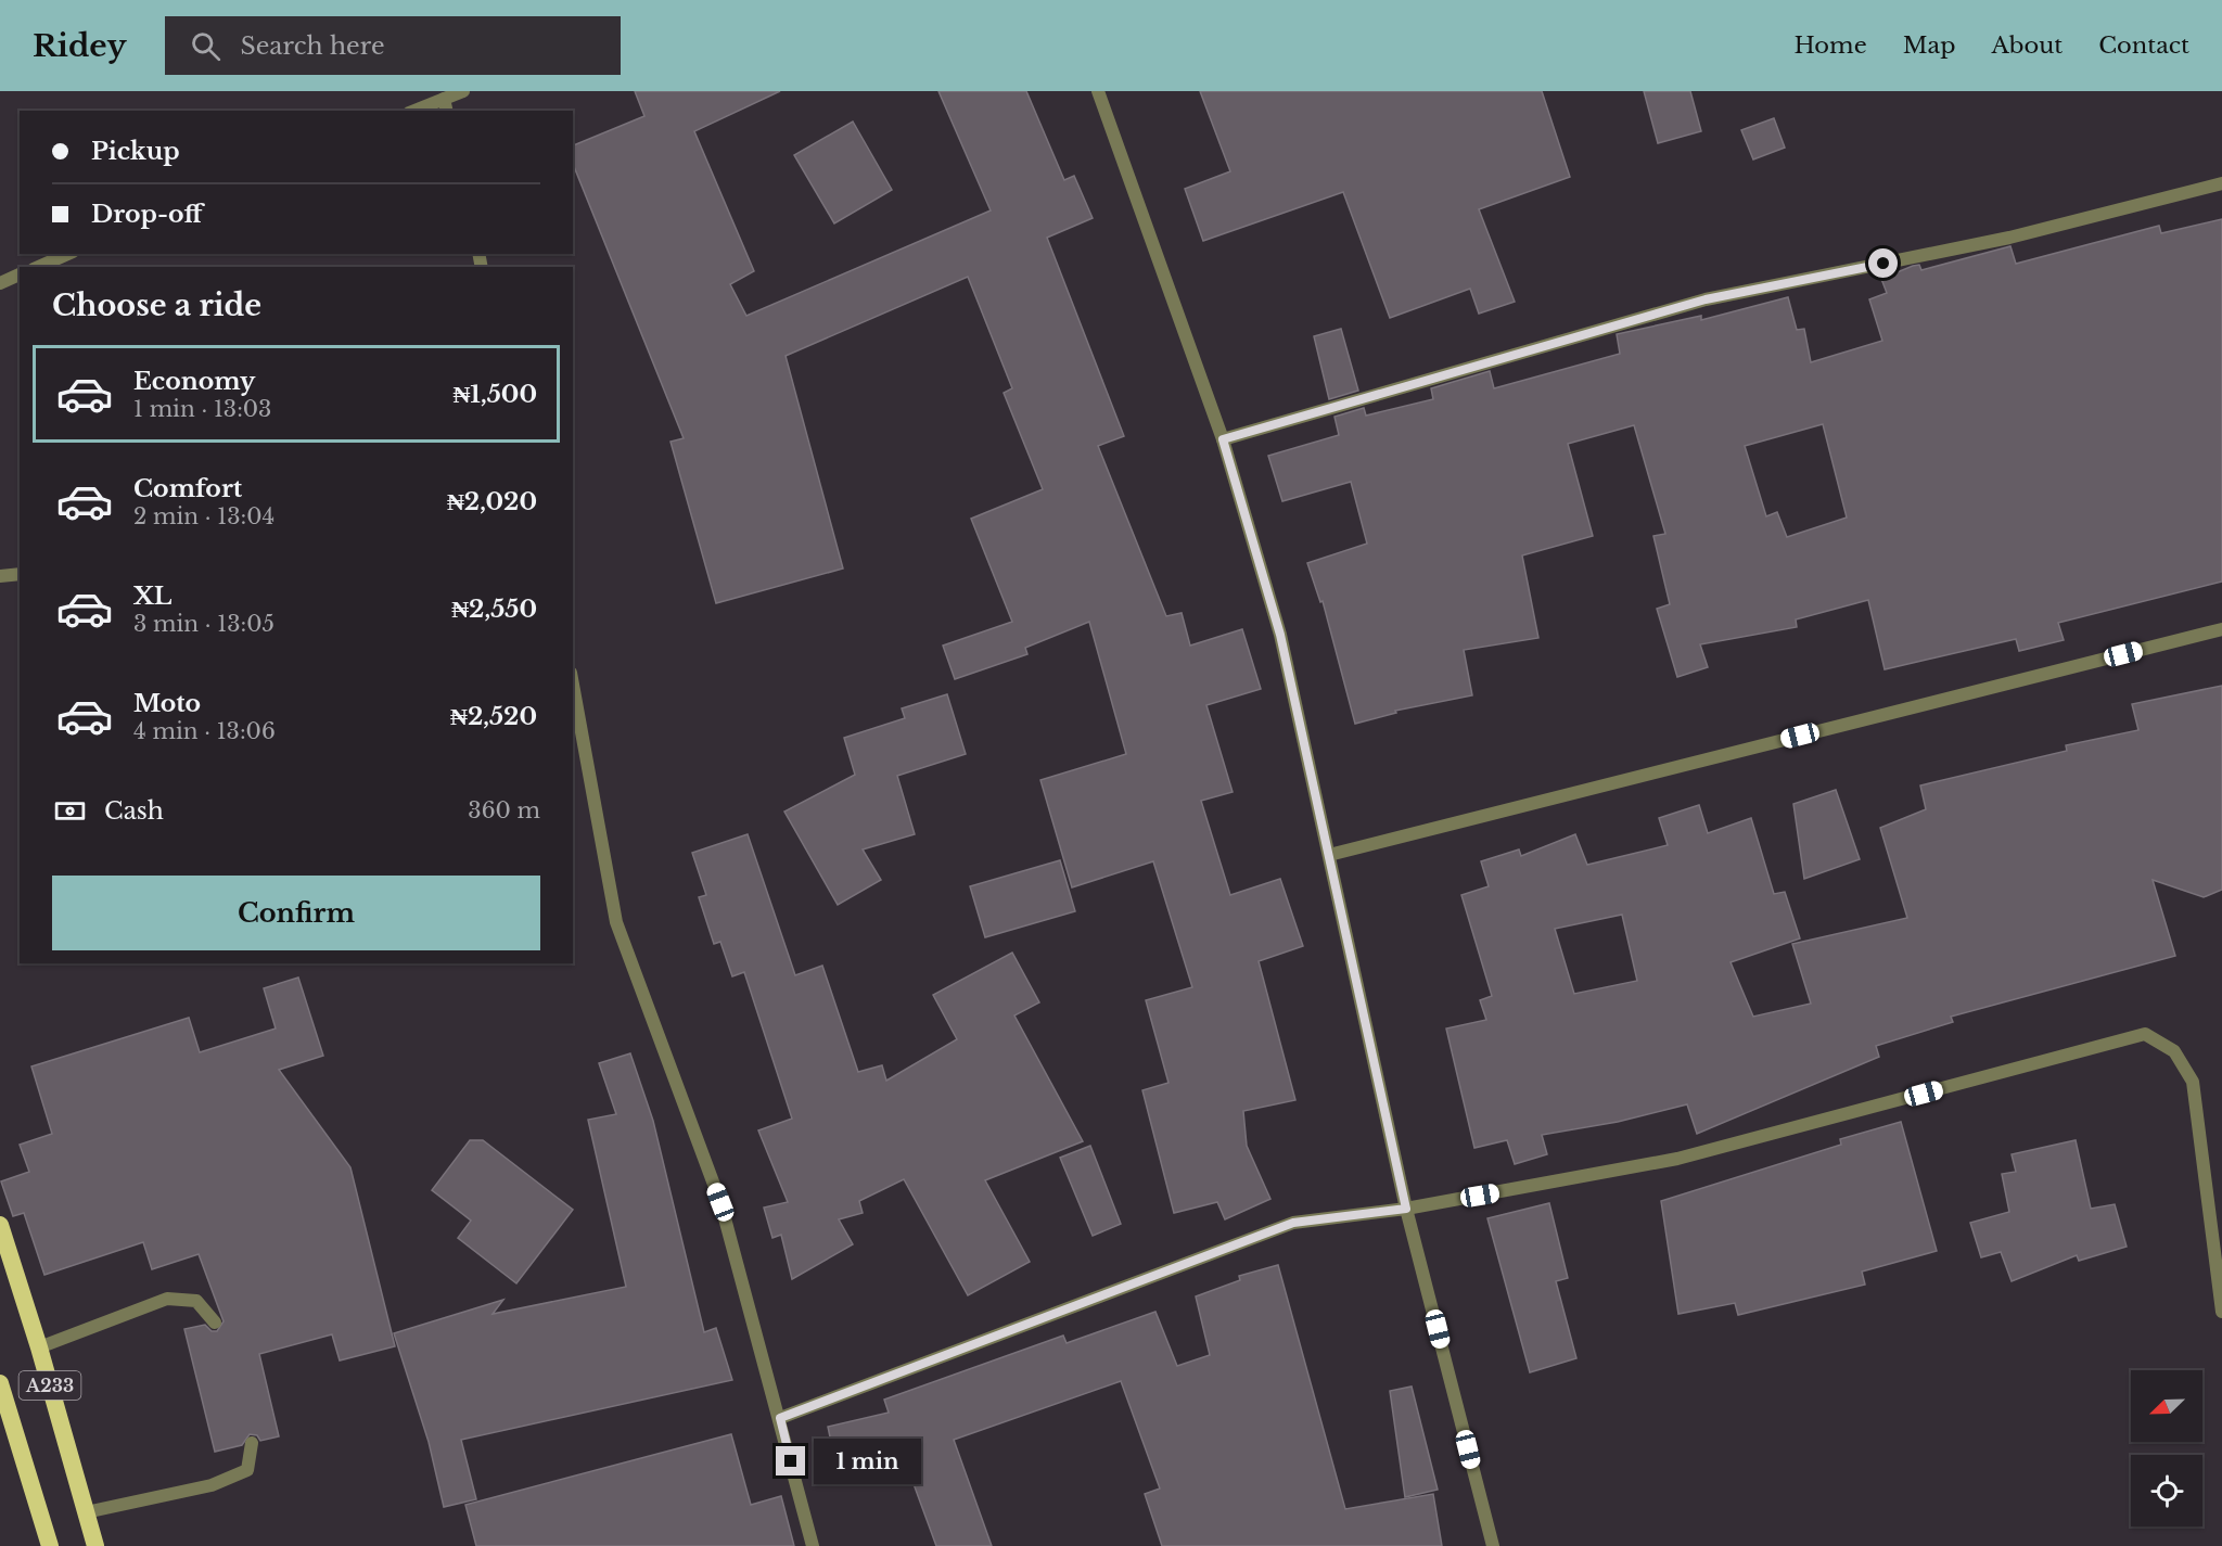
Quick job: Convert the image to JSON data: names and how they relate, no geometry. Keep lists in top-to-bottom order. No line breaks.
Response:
{"streets":{"highway":["A233"]},"north":"bottom left","page":{"header":"Ridey","search":"Search here","nav":["Home","Map","About","Contact"],"banner":["Pickup","Drop-off"],"heading":"Choose a ride","list":[{"name":"Economy","note":"1 min · 13:03","value":"₦1,500"},{"name":"Comfort","note":"2 min · 13:04","value":"₦2,020"},{"name":"XL","note":"3 min · 13:05","value":"₦2,550"},{"name":"Moto","note":"4 min · 13:06","value":"₦2,520"}],"pay":["Cash","360 m"],"buttons":"Confirm","bubble":"1 min"}}
